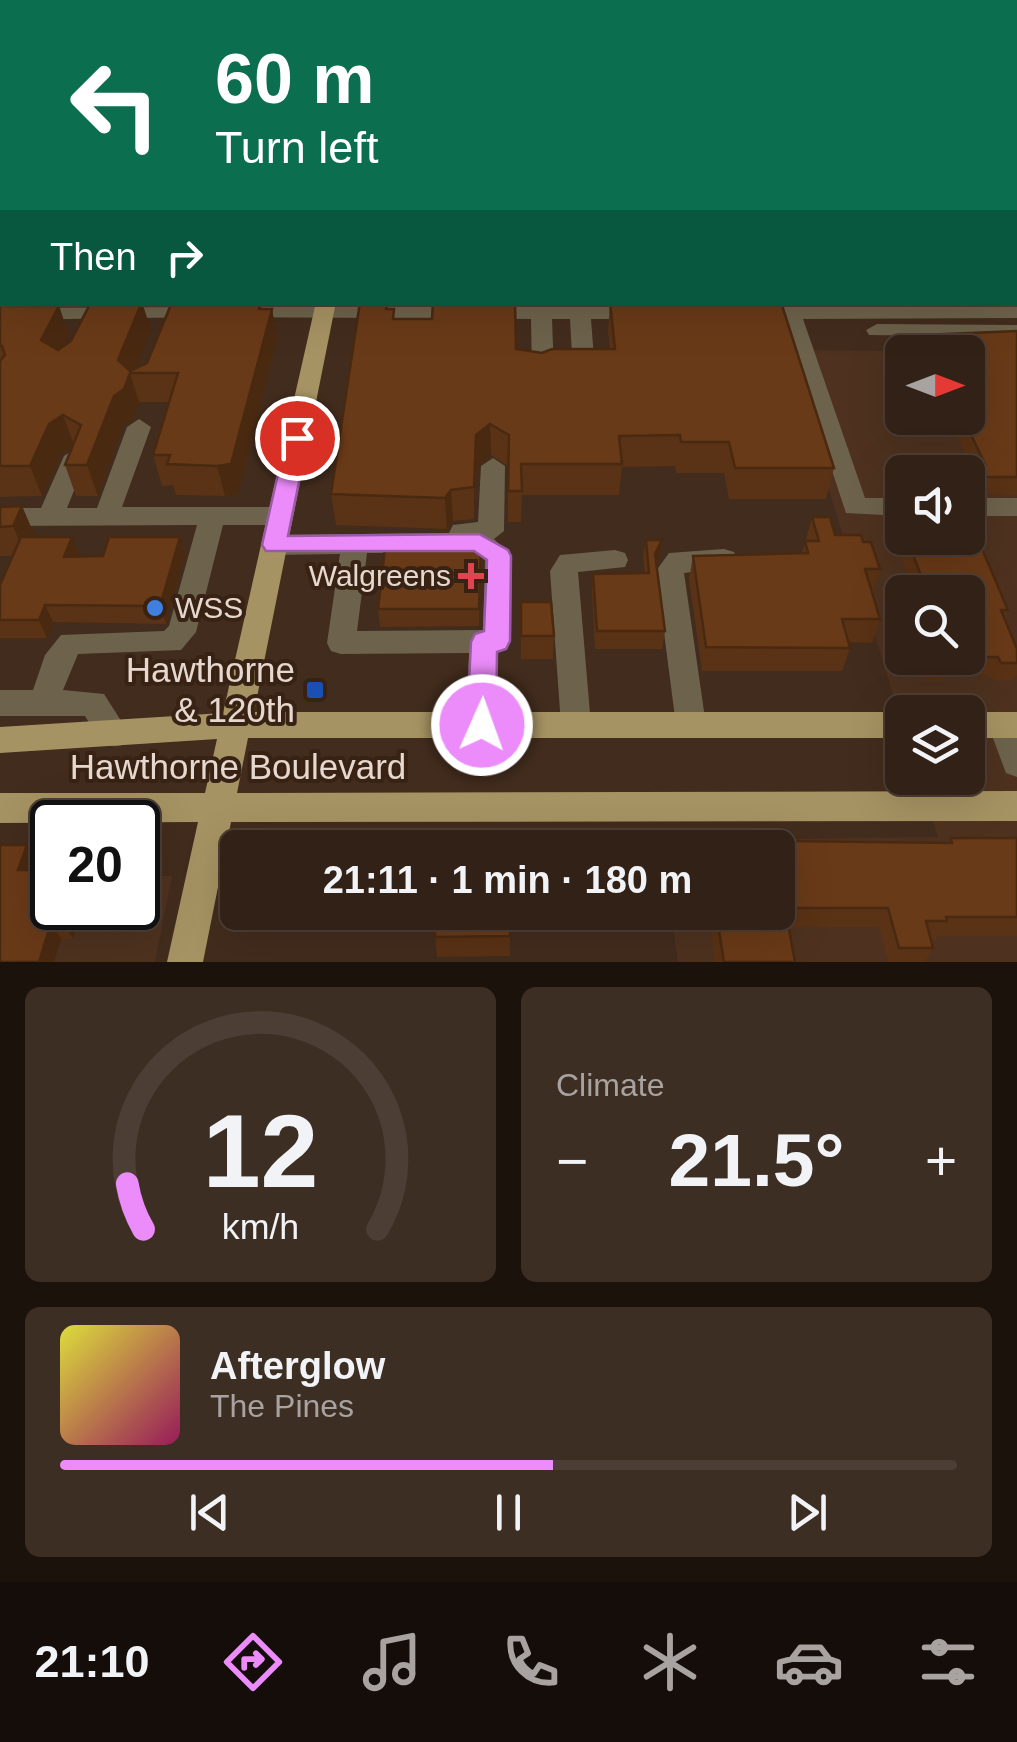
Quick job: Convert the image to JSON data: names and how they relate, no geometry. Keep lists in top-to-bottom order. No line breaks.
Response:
{"streets":{"main road":["Hawthorne Boulevard"]},"places":{"health":["Walgreens"],"other":["WSS"],"transit":["Hawthorne & 120th"]},"north":"right","page":{"turn":["60 m","Turn left"],"then":"Then","limit":"20","trip":"21:11 · 1 min · 180 m","tile":"Climate","heat":["−","21.5°","+"],"song":["Afterglow","The Pines"],"tabs":"21:10","gauge":["12","km/h"]}}
